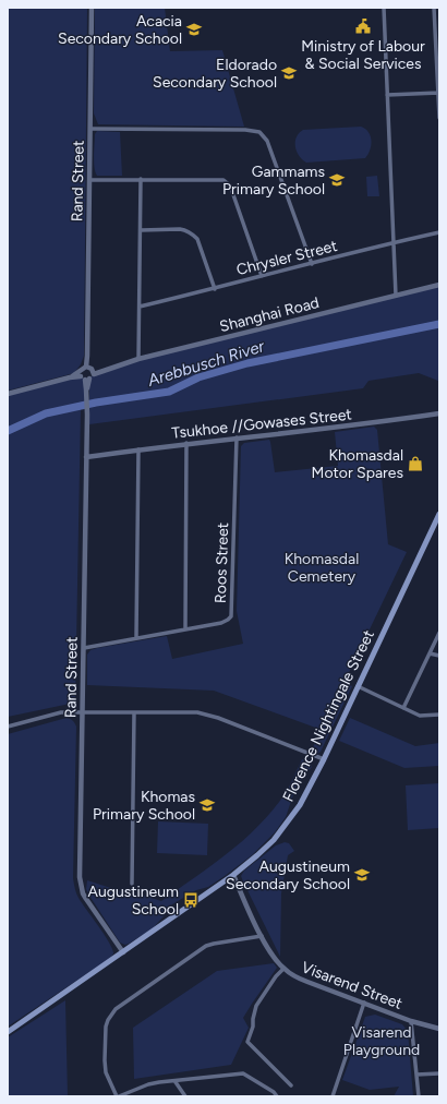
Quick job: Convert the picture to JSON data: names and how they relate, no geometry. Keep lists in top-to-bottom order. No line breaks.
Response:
{"streets":{"main road":["Florence Nightingale Street"],"street":["Rand Street","Chrysler Street","Shanghai Road","Tsukhoe //Gowases Street","Roos Street","Visarend Street"]},"crossings":[["Rand Street","Shanghai Road"],["Rand Street","Tsukhoe //Gowases Street"],["Rand Street","Roos Street"],["Rand Street","Florence Nightingale Street"],["Tsukhoe //Gowases Street","Roos Street"],["Florence Nightingale Street","Visarend Street"]],"water":["Arebbusch River"],"parks":["Khomasdal Cemetery","Visarend Playground"],"places":{"public building":["Ministry of Labour & Social Services"],"school or university":["Acacia Secondary School","Eldorado Secondary School","Gammams Primary School","Khomas Primary School","Augustineum Secondary School"],"shop":["Khomasdal Motor Spares"],"bus stop":["Augustineum School"]}}
